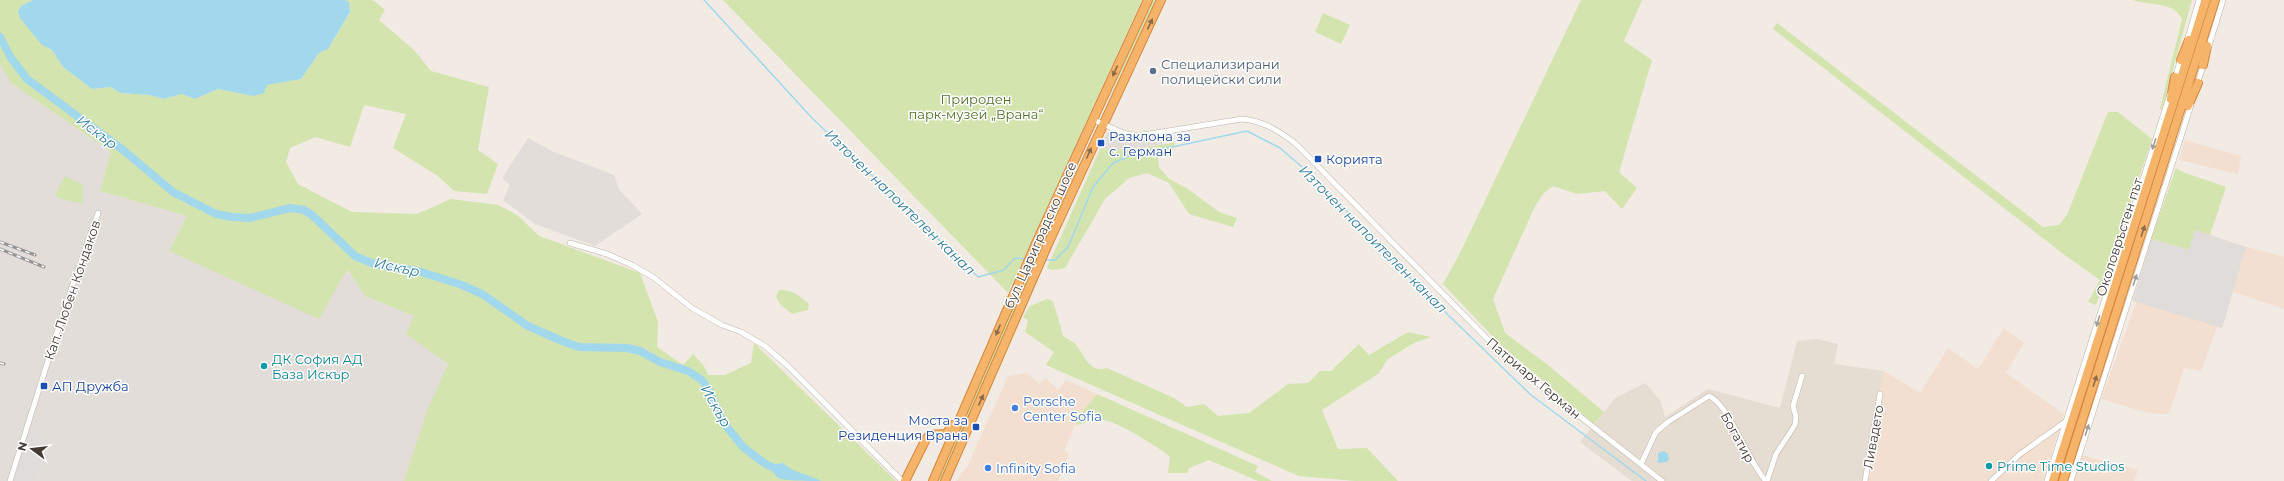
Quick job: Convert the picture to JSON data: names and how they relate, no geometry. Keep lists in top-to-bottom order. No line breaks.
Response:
{"streets":{"highway":["бул. Цариградско шосе","Околовръстен път"],"street":["Кап. Любен Кондаков","Патриарх Герман","Богатир","Ливадето"]},"crossings":[["бул. Цариградско шосе","Патриарх Герман"],["Патриарх Герман","Богатир"]],"water":["Искър","Източен напоителен канал"],"parks":["Природен парк-музей „Врана“"],"places":{"other":["Специализирани полицейски сили","ДК София АД База Искър","Porsche Center Sofia","Prime Time Studios","Infinity Sofia"],"transit":["Разклона за с. Герман","Корията","АП Дружба","Моста за Резиденция Врана"]},"north":"left"}
